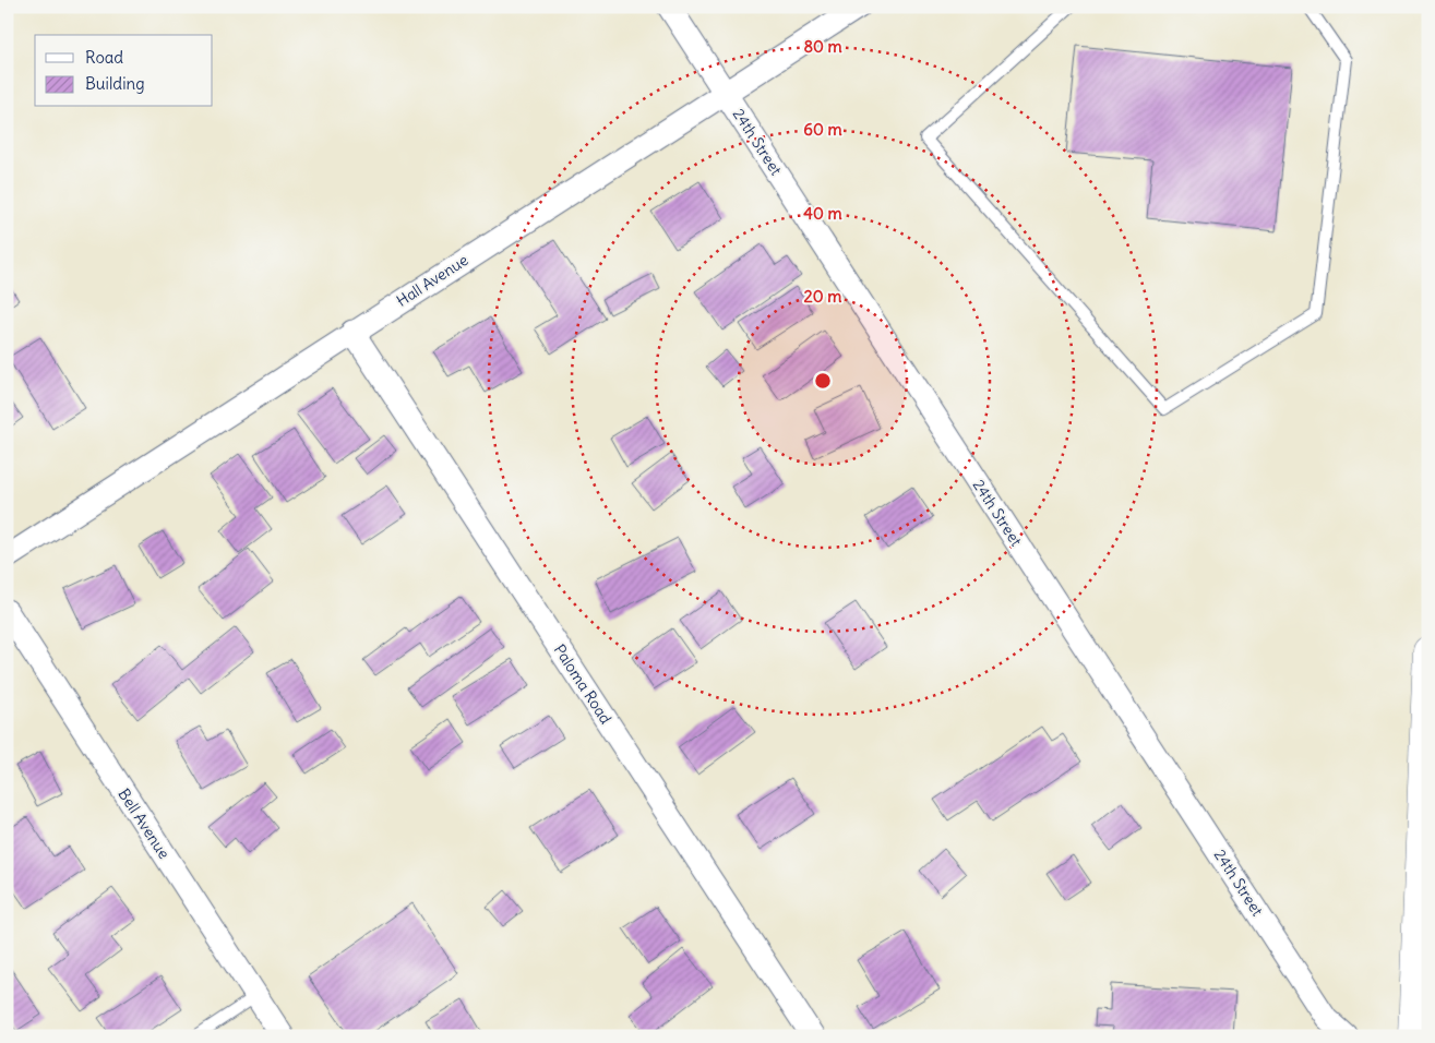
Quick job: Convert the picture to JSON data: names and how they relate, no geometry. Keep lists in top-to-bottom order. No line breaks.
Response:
{"streets":{"street":["24th Street","Hall Avenue","Paloma Road","Bell Avenue"]},"crossings":[["24th Street","Hall Avenue"],["Hall Avenue","Paloma Road"]],"legend":["Road","Building"],"rings":["80 m","60 m","40 m","20 m"]}
